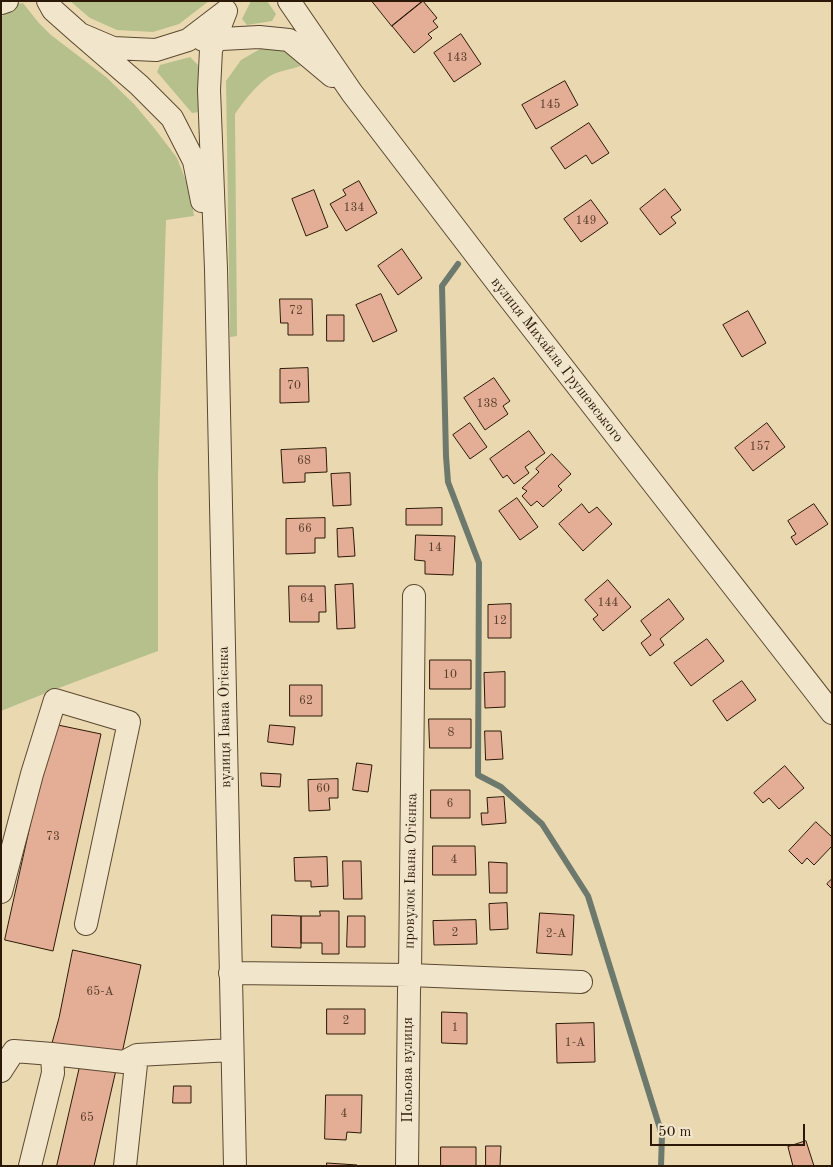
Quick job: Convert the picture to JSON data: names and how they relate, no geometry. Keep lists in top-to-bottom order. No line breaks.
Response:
{"streets":{"street":["вулиця Михайла Грушевського","вулиця Івана Огієнка","провулок Івана Огієнка","Польова вулиця"]},"crossings":[["провулок Івана Огієнка","Польова вулиця"]],"house_numbers":["143","145","134","149","72","70","138","157","68","66","14","64","144","12","10","62","8","60","6","73","4","2","2-А","65-А","2","1","1-А","4","65"],"scale_bar":"50 m"}
